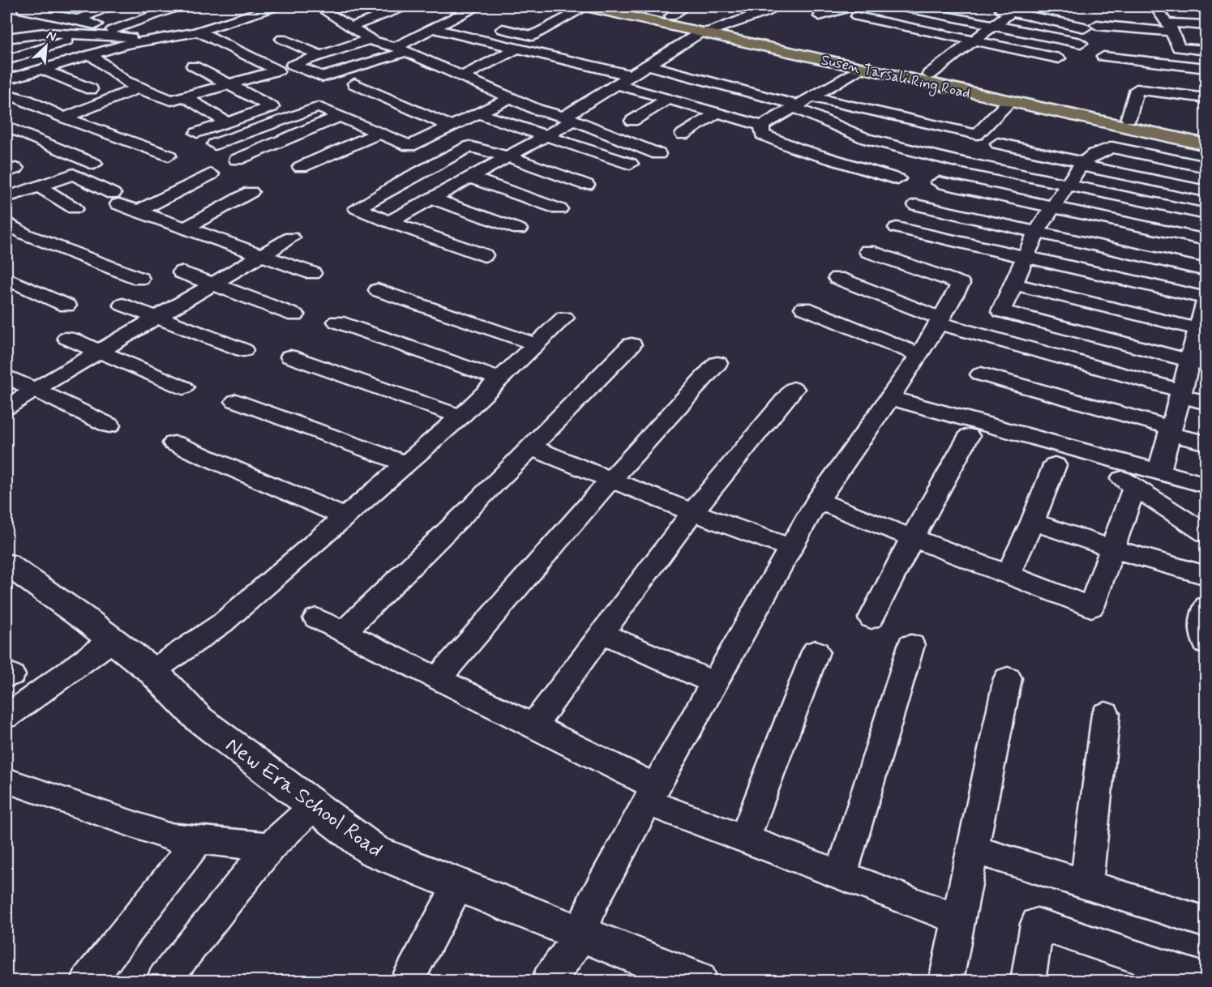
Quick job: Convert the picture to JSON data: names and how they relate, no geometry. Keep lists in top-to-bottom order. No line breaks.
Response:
{"streets":{"main road":["Susen Tarsali Ring Road"],"street":["New Era School Road"]},"north":"top right"}
